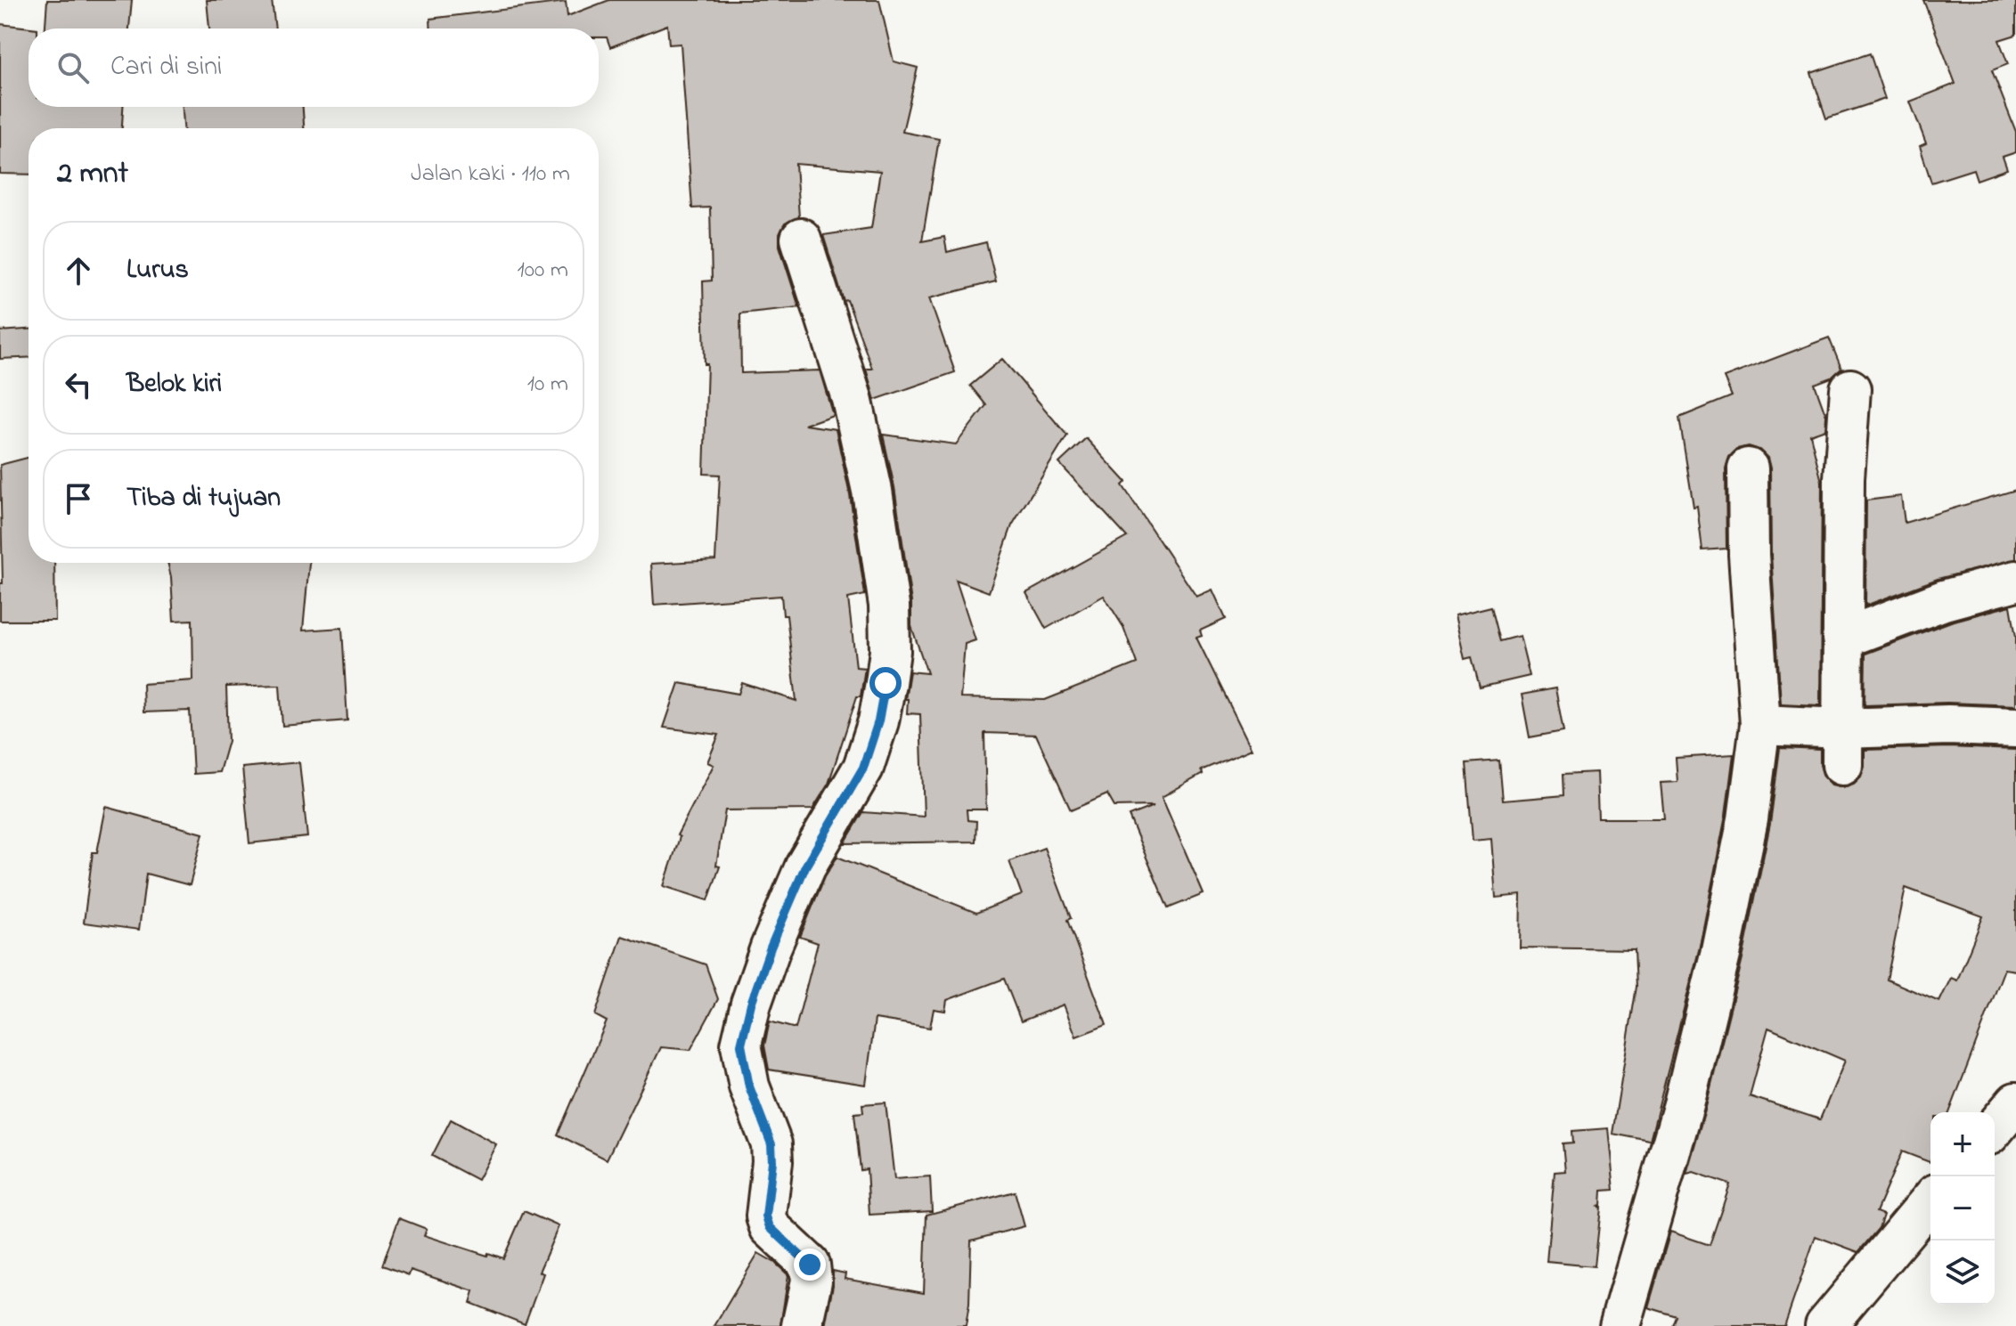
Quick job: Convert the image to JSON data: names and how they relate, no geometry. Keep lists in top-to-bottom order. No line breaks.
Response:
{"page":{"search":"Cari di sini","heading":["2 mnt","Jalan kaki · 110 m"],"list":[["Lurus","100 m"],["Belok kiri","10 m"],"Tiba di tujuan"],"map_buttons":["+","−"]}}
